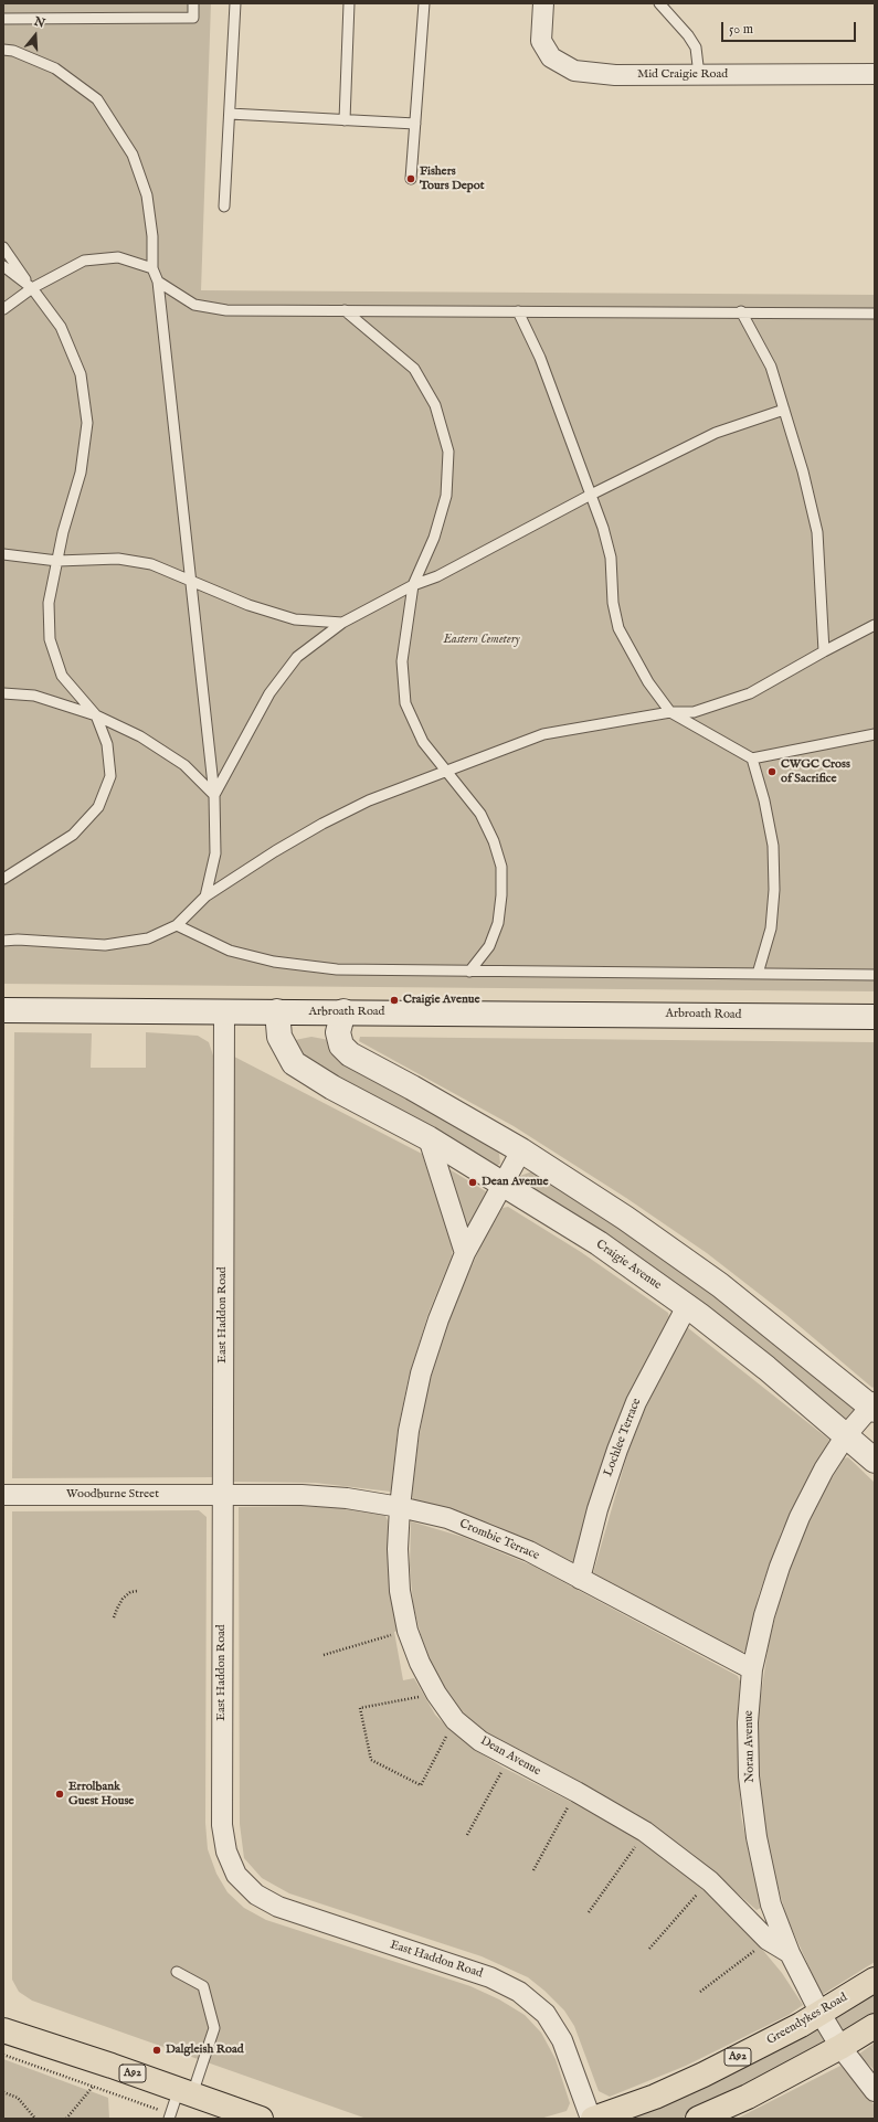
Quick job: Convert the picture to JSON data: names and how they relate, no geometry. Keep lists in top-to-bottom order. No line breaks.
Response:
{"streets":{"highway":["Greendykes Road","A92"],"street":["Mid Craigie Road","Arbroath Road","Craigie Avenue","East Haddon Road","Lochlee Terrace","Woodburne Street","Crombie Terrace","Noran Avenue","Dean Avenue"]},"crossings":[["Arbroath Road","Craigie Avenue"],["Arbroath Road","East Haddon Road"],["Craigie Avenue","Lochlee Terrace"],["Craigie Avenue","Noran Avenue"],["Craigie Avenue","Dean Avenue"],["East Haddon Road","Woodburne Street"],["East Haddon Road","Crombie Terrace"],["East Haddon Road","Greendykes Road"],["Lochlee Terrace","Crombie Terrace"],["Woodburne Street","Crombie Terrace"],["Crombie Terrace","Noran Avenue"],["Crombie Terrace","Dean Avenue"],["Noran Avenue","Dean Avenue"],["Noran Avenue","Greendykes Road"]],"parks":["Eastern Cemetery"],"places":["Fishers Tours Depot","CWGC Cross of Sacrifice","Craigie Avenue","Dean Avenue","Errolbank Guest House","Dalgleish Road"],"scale_bar":"50 m","north":"top"}
